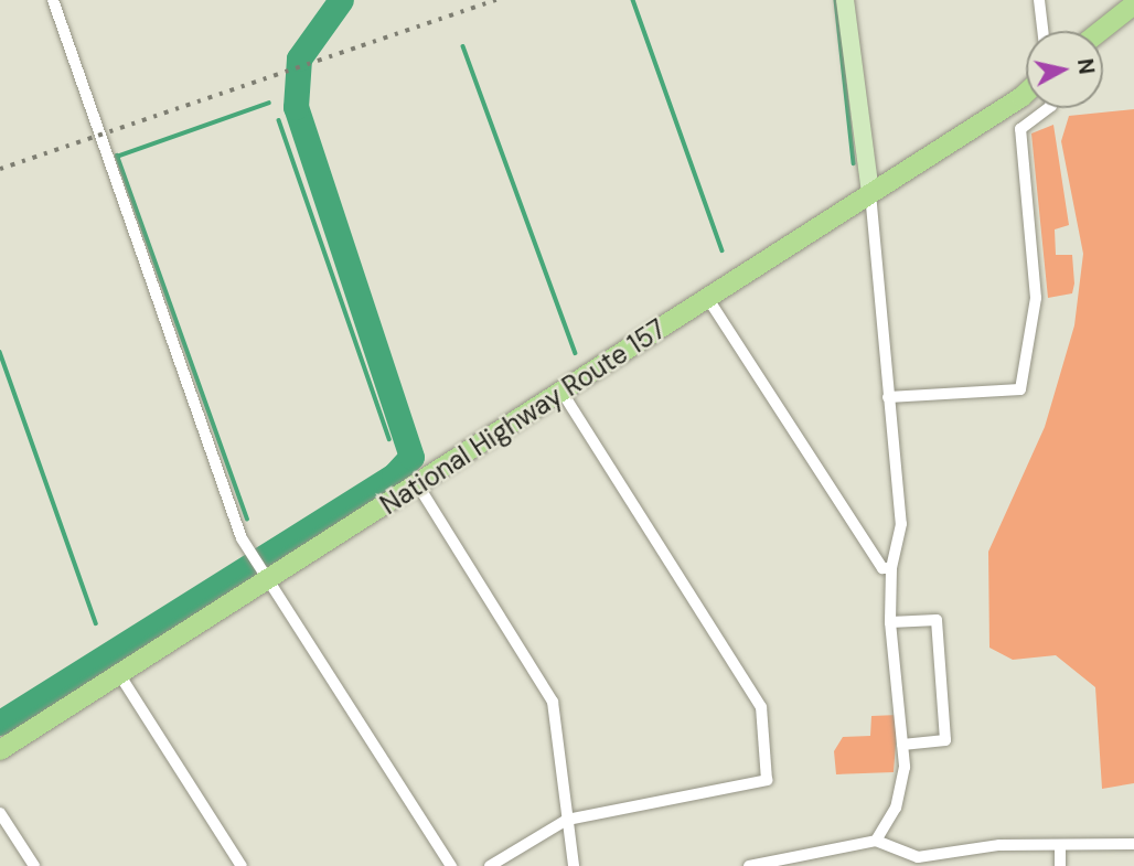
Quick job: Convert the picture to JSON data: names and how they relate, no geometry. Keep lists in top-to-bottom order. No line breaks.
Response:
{"streets":{"highway":["National Highway Route 157"]},"north":"right"}
